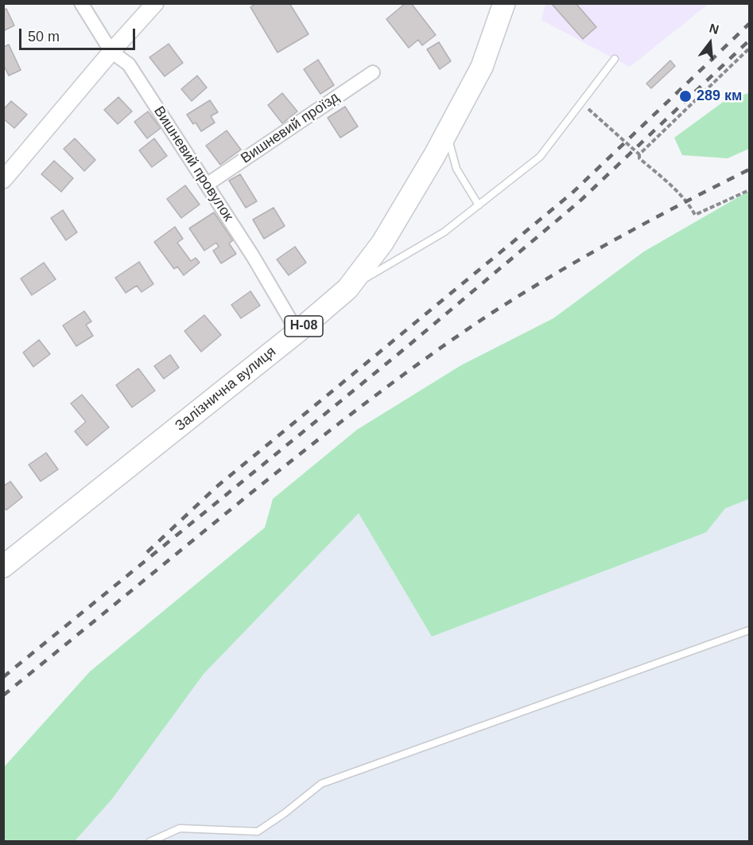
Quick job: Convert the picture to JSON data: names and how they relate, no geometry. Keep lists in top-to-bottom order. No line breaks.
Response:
{"streets":{"main road":["Н-08","Залізнична вулиця"],"street":["Вишневий проїзд","Вишневий провулок"]},"crossings":[["Вишневий проїзд","Вишневий провулок"],["Вишневий провулок","Залізнична вулиця"]],"places":["289 км"],"scale_bar":"50 m","north":"top"}
